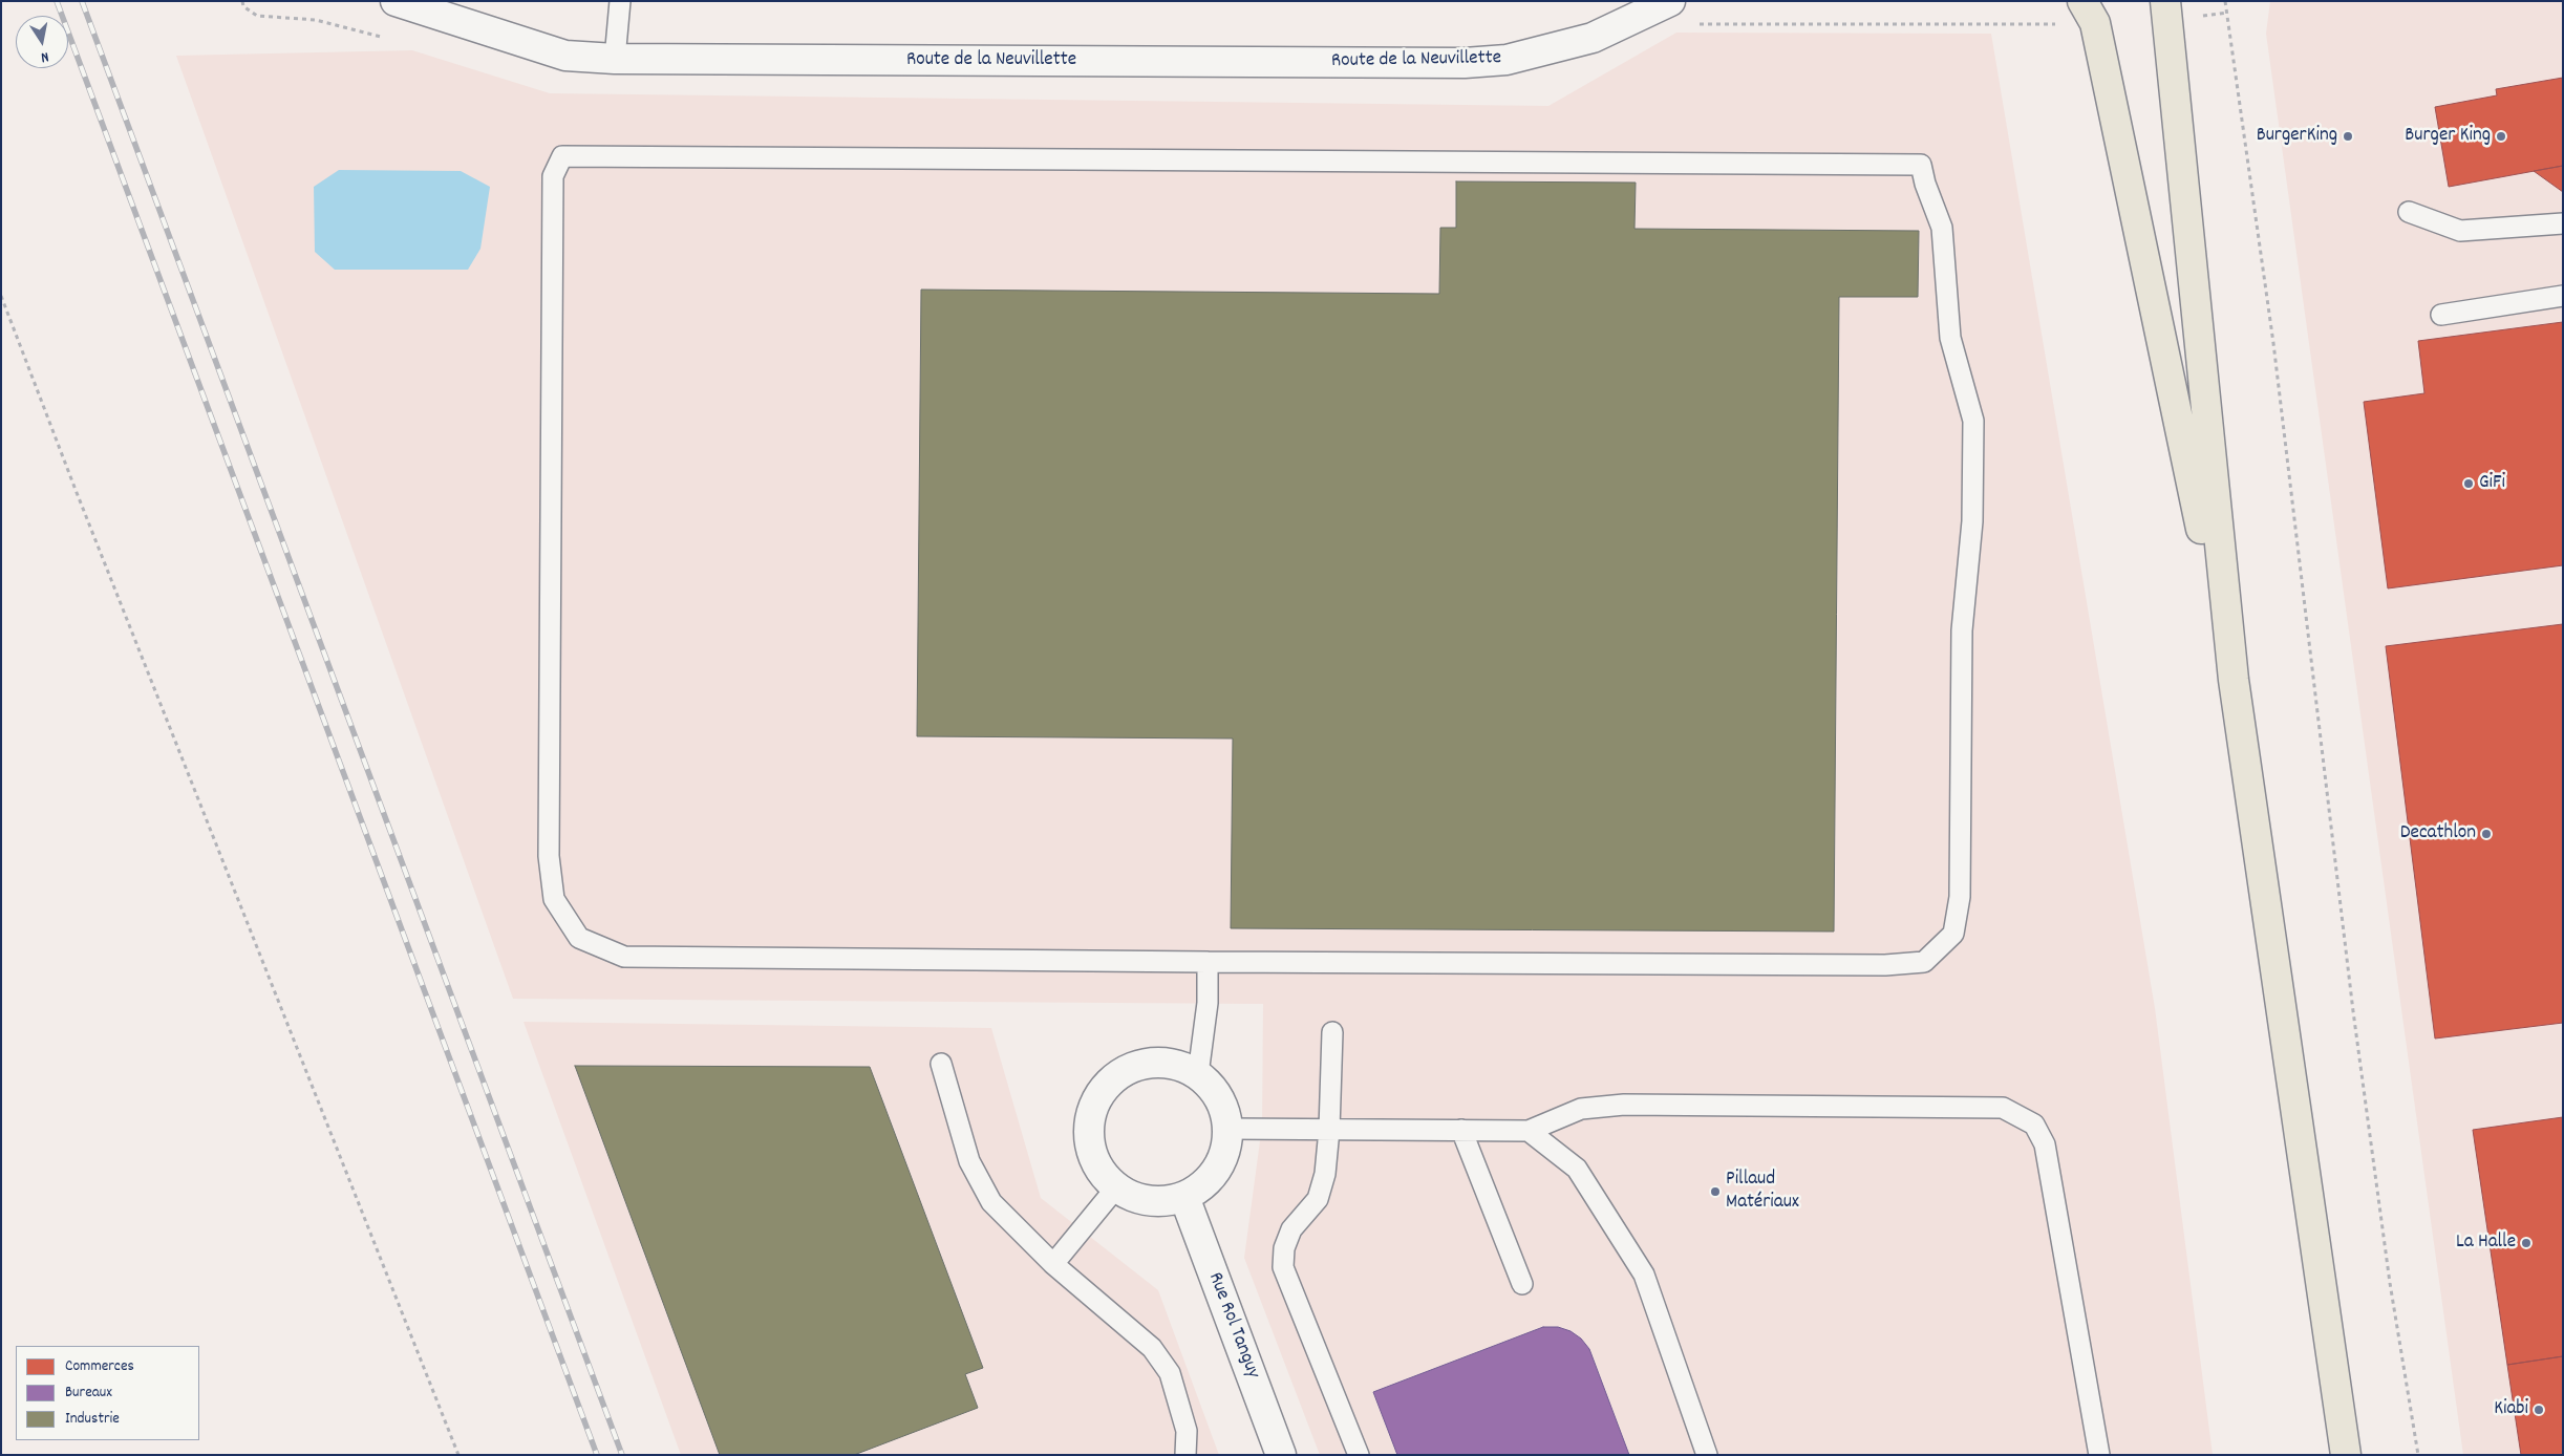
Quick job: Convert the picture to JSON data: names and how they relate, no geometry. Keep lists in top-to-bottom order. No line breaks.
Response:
{"streets":{"street":["Route de la Neuvillette","Rue Rol Tanguy"]},"places":["BurgerKing","Burger King","GiFi","Decathlon","Pillaud Matériaux","La Halle","Kiabi"],"legend":["Commerces","Bureaux","Industrie"],"north":"bottom"}
